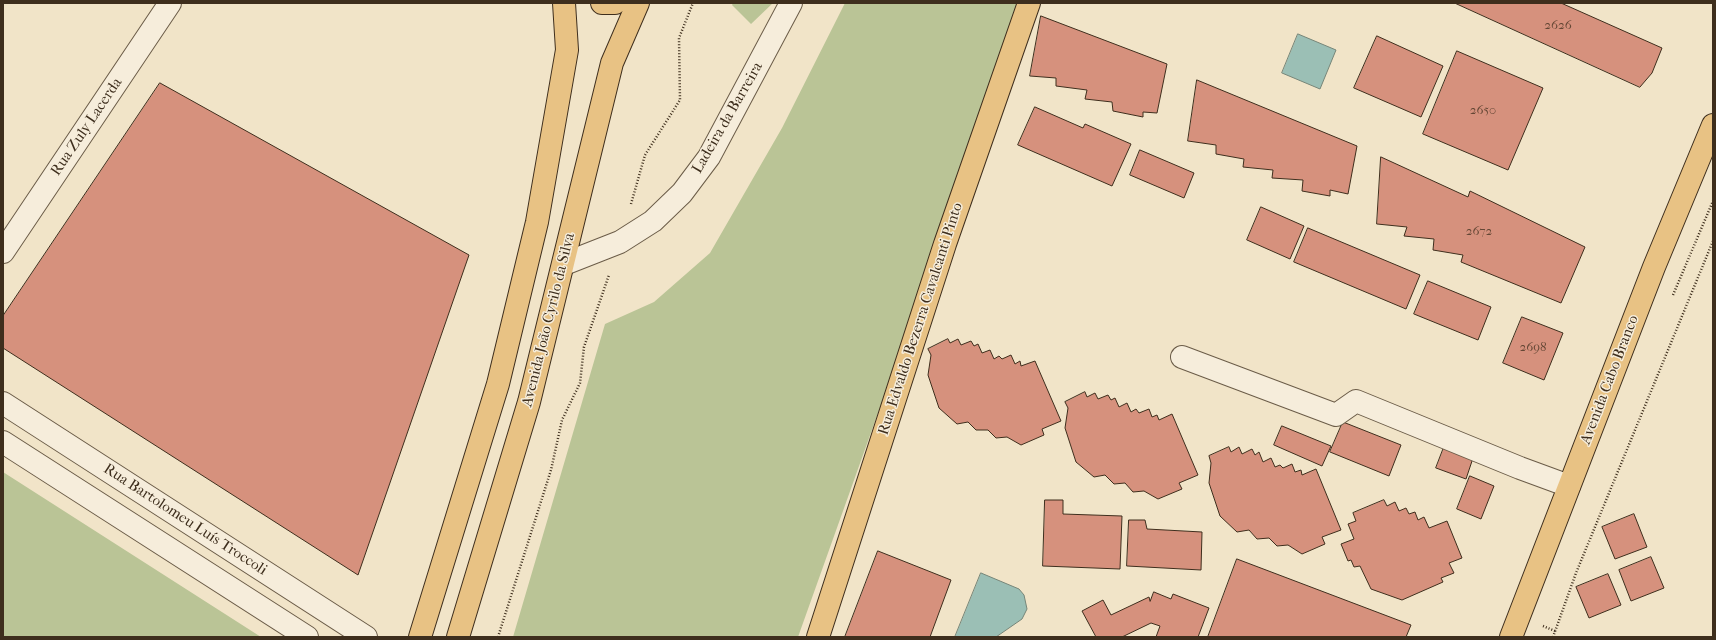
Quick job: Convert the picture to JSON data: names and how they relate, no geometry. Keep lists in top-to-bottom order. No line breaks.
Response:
{"streets":{"main road":["Rua Edvaldo Bezerra Cavalcanti Pinto","Avenida João Cyrilo da Silva","Avenida Cabo Branco"],"street":["Ladeira da Barreira","Rua Zuly Lacerda","Rua Bartolomeu Luís Troccoli"]},"crossings":[["Ladeira da Barreira","Avenida João Cyrilo da Silva"]],"house_numbers":["2626","2650","2672","2698"]}
